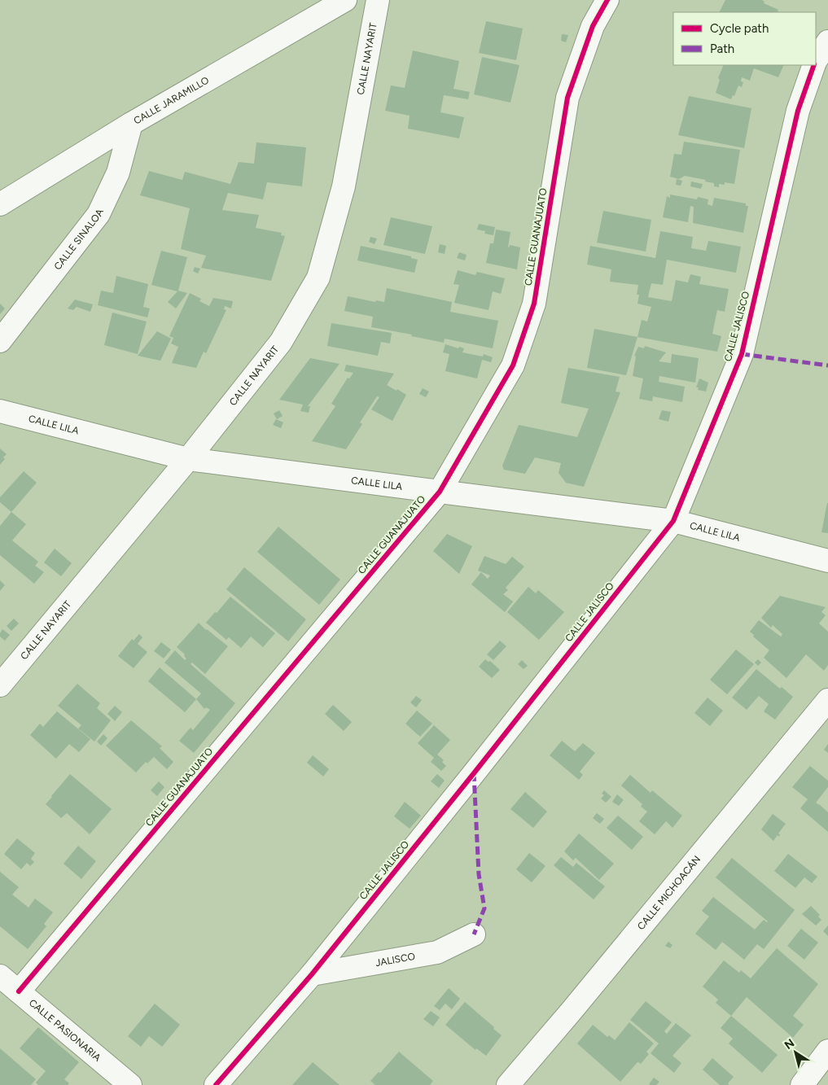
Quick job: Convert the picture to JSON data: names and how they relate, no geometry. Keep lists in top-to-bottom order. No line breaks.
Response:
{"streets":{"street":["CALLE NAYARIT","CALLE JARAMILLO","CALLE GUANAJUATO","CALLE SINALOA","CALLE JALISCO","CALLE LILA","CALLE MICHOACÁN","JALISCO","CALLE PASIONARIA"]},"crossings":[["CALLE NAYARIT","CALLE LILA"],["CALLE JARAMILLO","CALLE SINALOA"],["CALLE GUANAJUATO","CALLE LILA"],["CALLE GUANAJUATO","CALLE PASIONARIA"],["CALLE JALISCO","CALLE LILA"],["CALLE JALISCO","JALISCO"]],"legend":["Cycle path","Path"],"north":"top left"}
